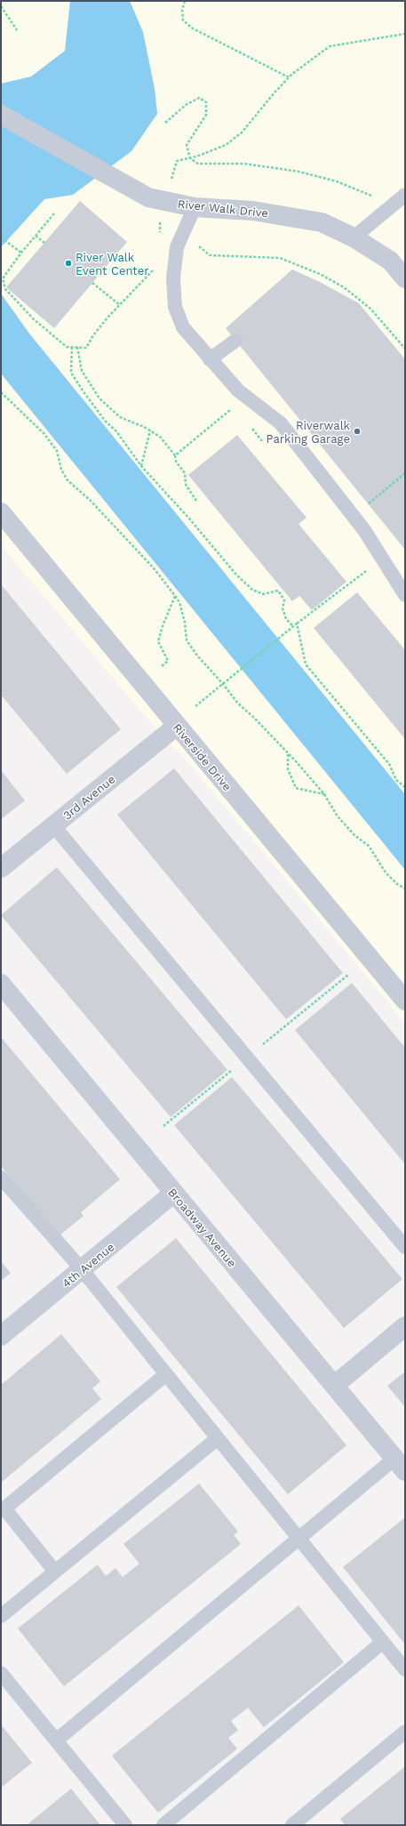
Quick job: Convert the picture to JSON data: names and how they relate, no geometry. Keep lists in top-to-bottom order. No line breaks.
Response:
{"streets":{"street":["River Walk Drive","Riverside Drive","3rd Avenue","Broadway Avenue","4th Avenue"]},"crossings":[["Riverside Drive","3rd Avenue"],["Broadway Avenue","4th Avenue"]],"places":["River Walk Event Center","Riverwalk Parking Garage"]}
